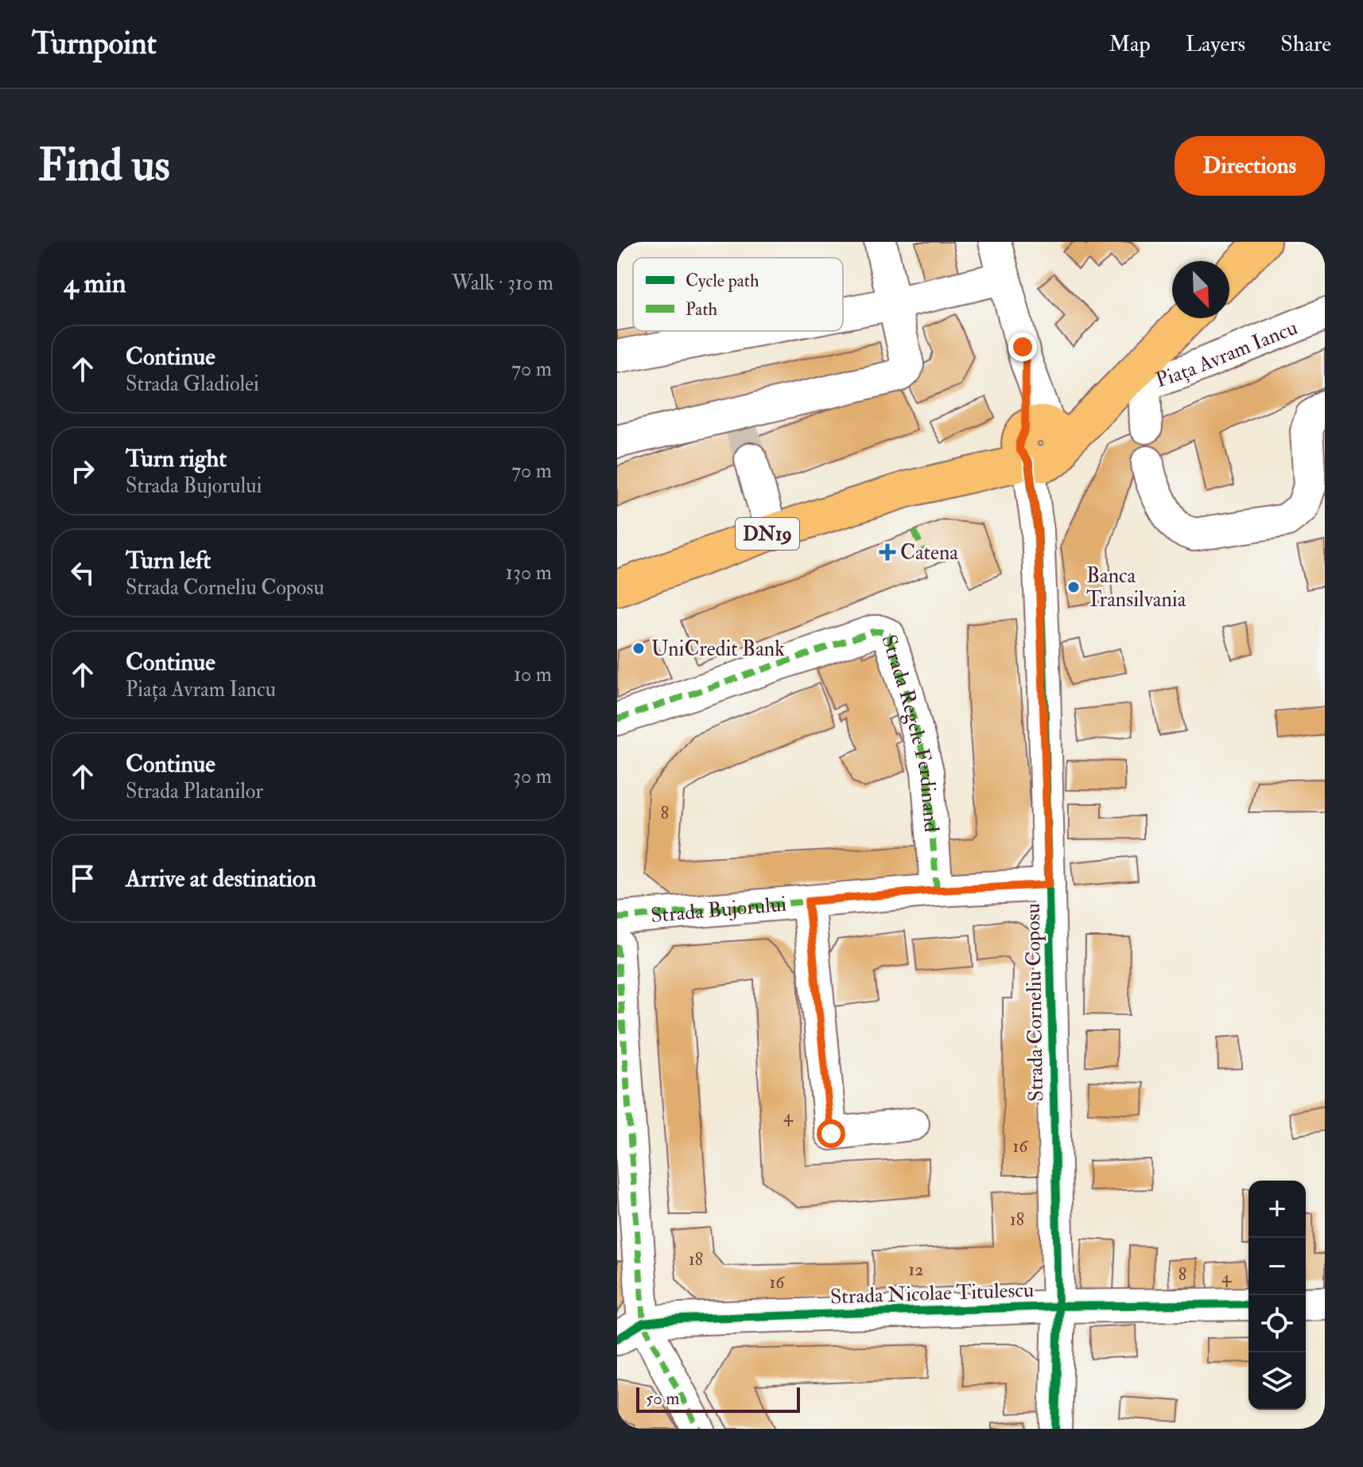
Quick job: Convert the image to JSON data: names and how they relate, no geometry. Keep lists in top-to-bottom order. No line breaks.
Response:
{"streets":{"main road":["Piața Avram Iancu","DN19"],"street":["Strada Regele Ferdinand","Strada Bujorului","Strada Corneliu Coposu","Strada Nicolae Titulescu"]},"crossings":[["Piața Avram Iancu","DN19"],["Piața Avram Iancu","Strada Corneliu Coposu"],["DN19","Strada Corneliu Coposu"],["Strada Regele Ferdinand","Strada Bujorului"],["Strada Bujorului","Strada Corneliu Coposu"],["Strada Corneliu Coposu","Strada Nicolae Titulescu"]],"places":{"health":["Catena"],"other":["Banca Transilvania","UniCredit Bank"]},"house_numbers":["8","4","16","18","18","12","8","4","16"],"legend":["Cycle path","Path"],"scale_bar":"50 m","north":"bottom right","page":{"header":"Turnpoint","nav":["Map","Layers","Share"],"buttons":"Directions","title":"Find us","heading":["4 min","Walk · 310 m"],"list":[["Continue","Strada Gladiolei","70 m"],["Turn right","Strada Bujorului","70 m"],["Turn left","Strada Corneliu Coposu","130 m"],["Continue","Piața Avram Iancu","10 m"],["Continue","Strada Platanilor","30 m"],"Arrive at destination"],"map_buttons":["+","−"],"scale":"50 m"}}
